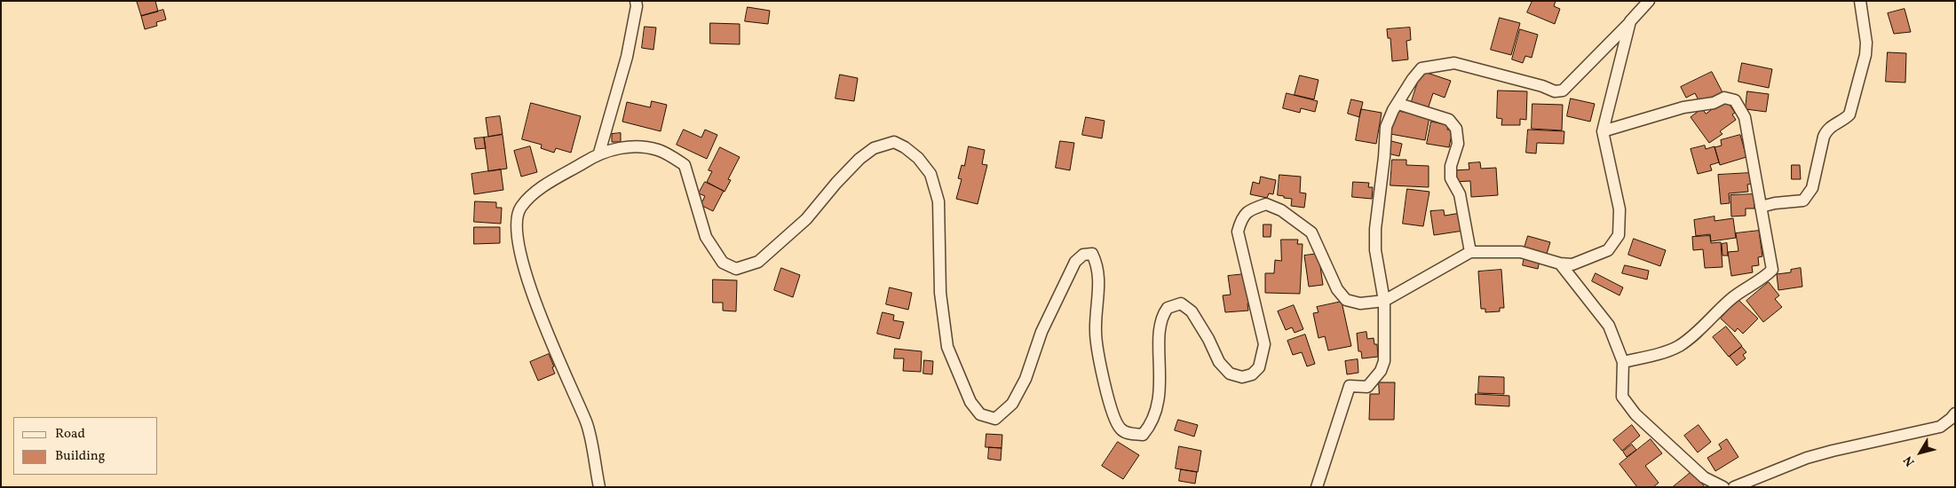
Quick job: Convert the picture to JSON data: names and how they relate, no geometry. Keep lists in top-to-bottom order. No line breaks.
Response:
{"legend":["Road","Building"],"north":"bottom left"}
